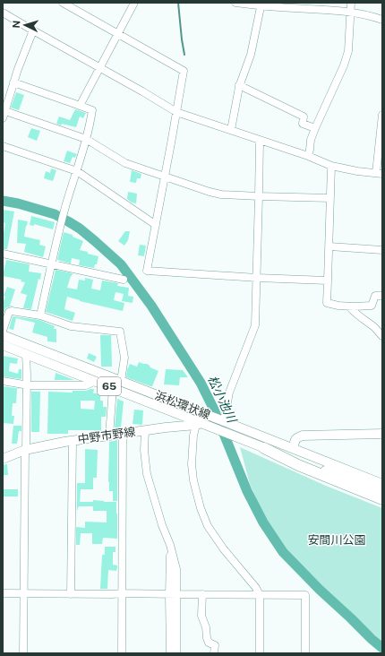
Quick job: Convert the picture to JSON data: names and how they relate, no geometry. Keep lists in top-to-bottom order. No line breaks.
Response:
{"streets":{"main road":["65","浜松環状線","中野市野線"]},"crossings":[["65","浜松環状線"],["浜松環状線","中野市野線"]],"water":["松小池川"],"parks":["安間川公園"],"north":"left"}
